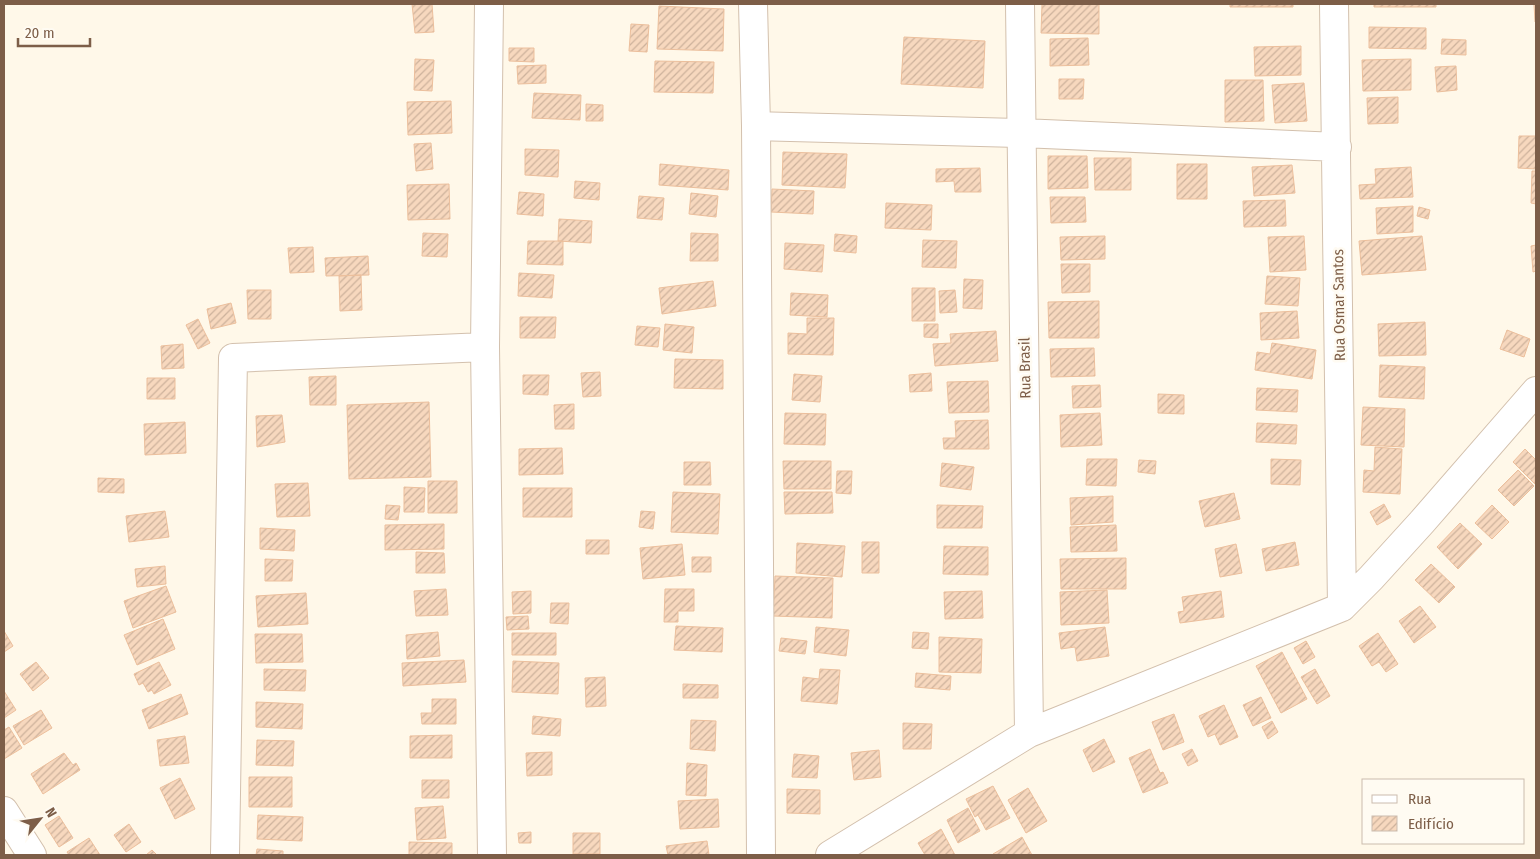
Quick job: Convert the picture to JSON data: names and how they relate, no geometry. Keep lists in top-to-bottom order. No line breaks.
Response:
{"streets":{"street":["Rua Osmar Santos","Rua Brasil"]},"legend":["Rua","Edifício"],"scale_bar":"20 m","north":"top right"}
